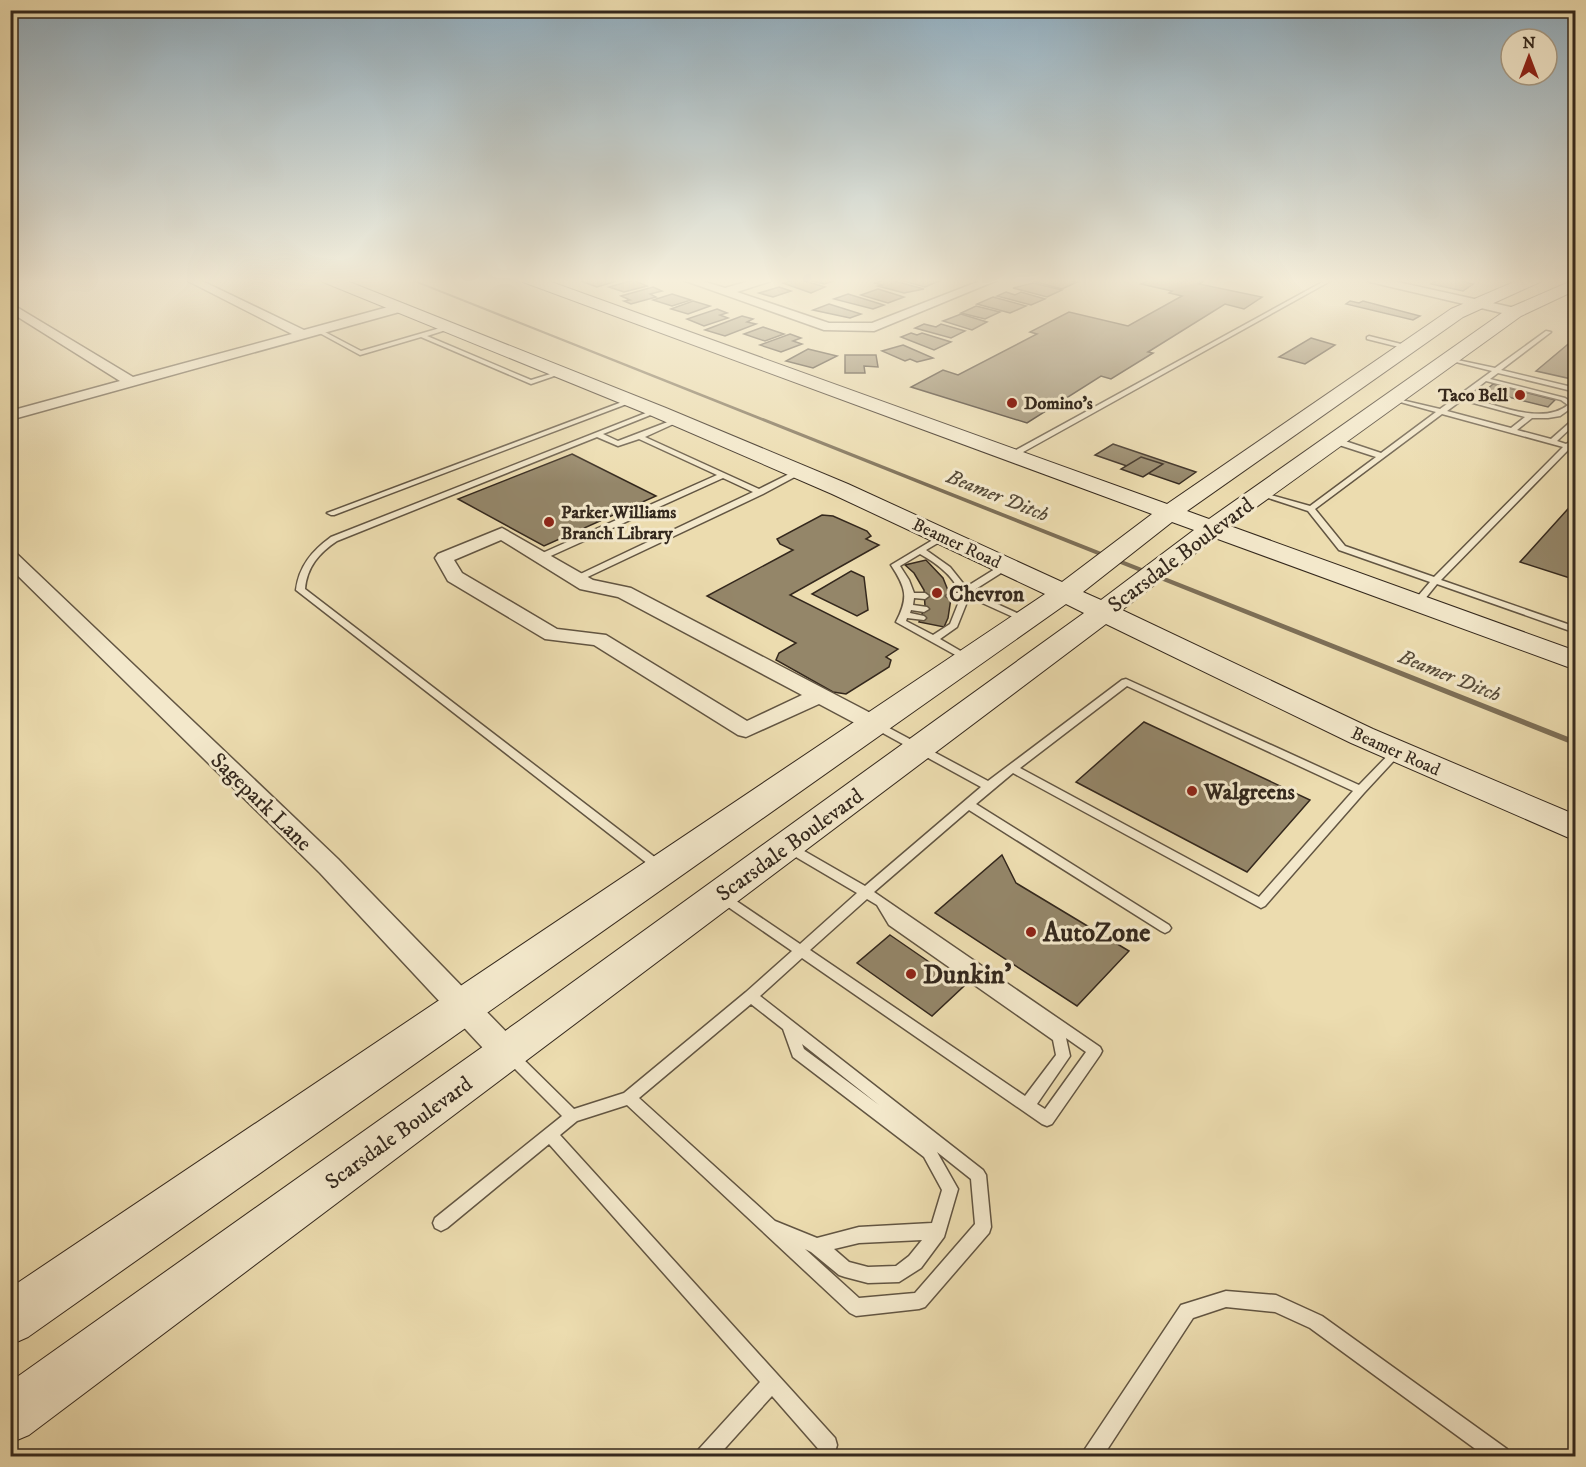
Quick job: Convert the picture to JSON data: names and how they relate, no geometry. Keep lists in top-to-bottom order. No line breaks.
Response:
{"streets":{"main road":["Beamer Road","Scarsdale Boulevard"],"street":["Sagepark Lane"]},"crossings":[["Beamer Road","Scarsdale Boulevard"],["Scarsdale Boulevard","Sagepark Lane"]],"water":["Beamer Ditch"],"places":["Taco Bell","Domino's","Parker Williams Branch Library","Chevron","Walgreens","AutoZone","Dunkin'"],"north":"top"}
